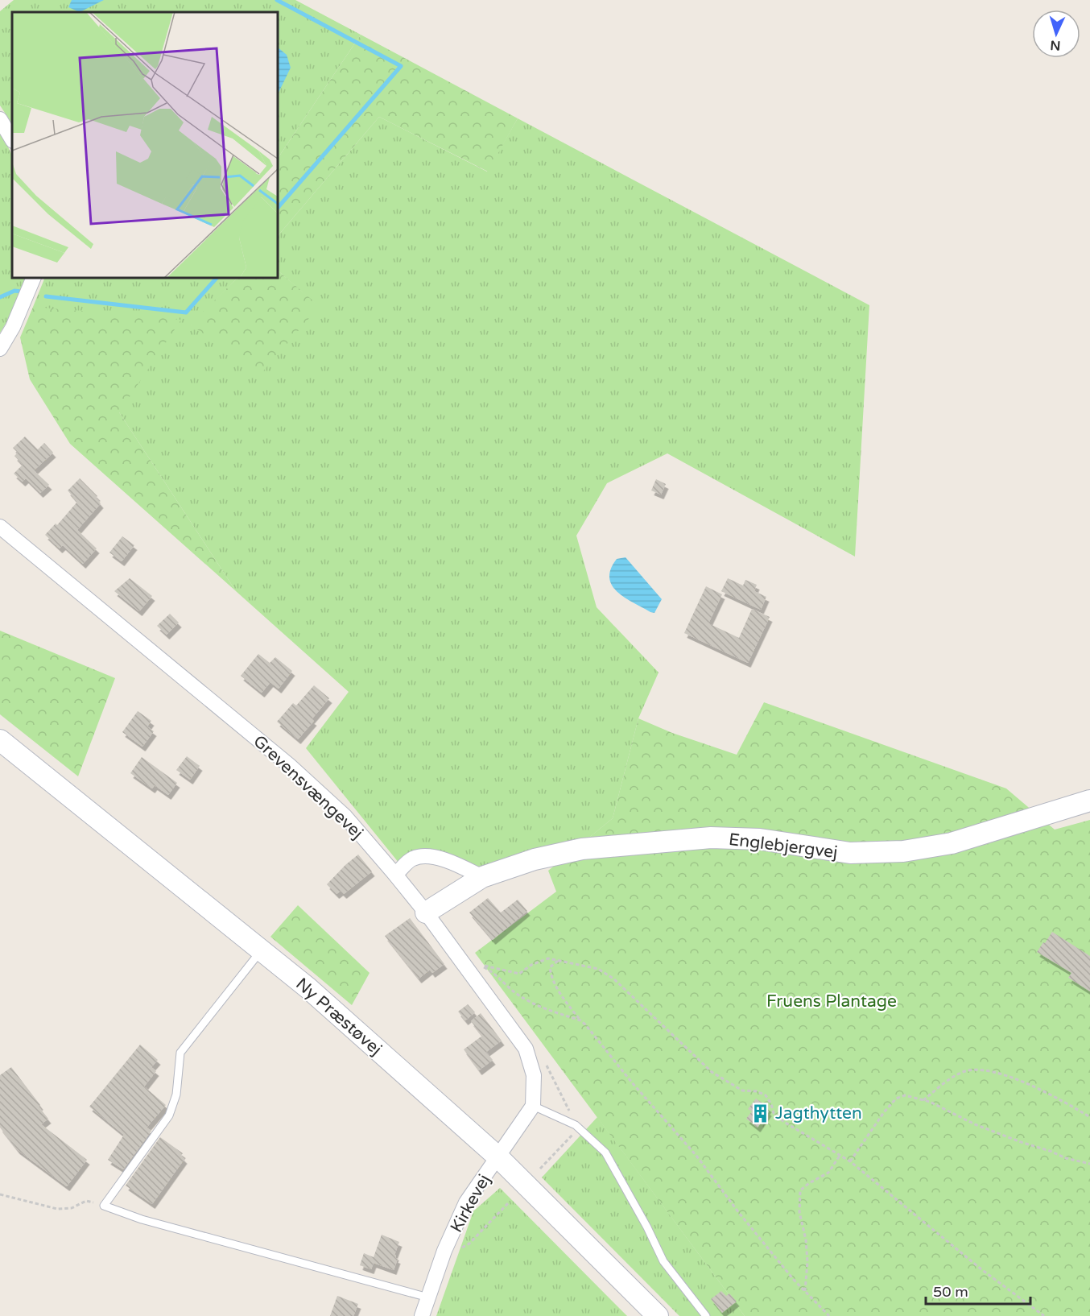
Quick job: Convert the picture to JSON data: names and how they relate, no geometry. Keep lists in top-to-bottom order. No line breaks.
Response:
{"streets":{"street":["Grevensvængevej","Englebjergvej","Ny Præstøvej","Kirkevej"]},"crossings":[["Grevensvængevej","Englebjergvej"],["Ny Præstøvej","Kirkevej"]],"parks":["Fruens Plantage"],"places":{"building":["Jagthytten"]},"scale_bar":"50 m","north":"bottom"}
